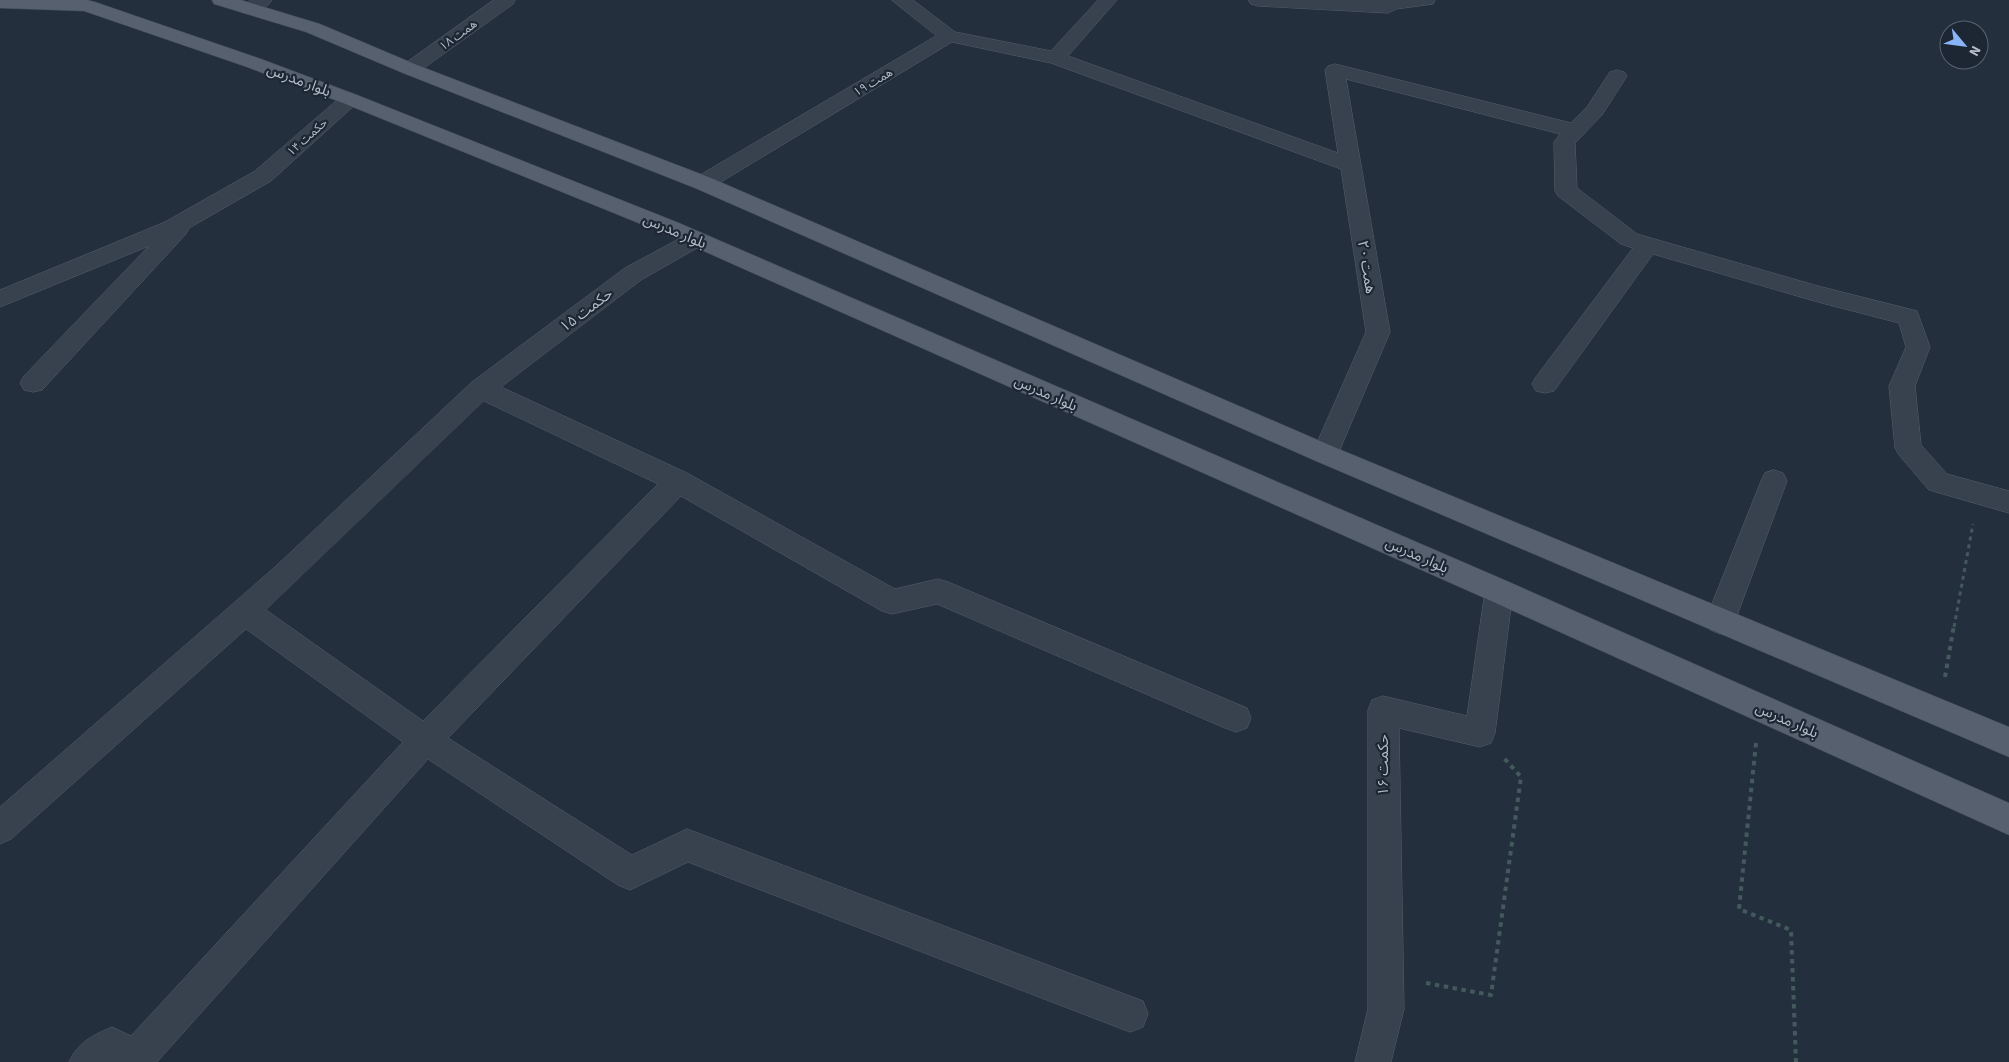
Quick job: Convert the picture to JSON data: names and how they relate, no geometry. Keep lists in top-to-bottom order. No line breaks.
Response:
{"streets":{"main road":["بلوار مدرس"],"street":["همت ۱۸","همت ۱۹","حکمت ۱۴","همت ۲۰","حکمت ۱۵","حکمت ۱۶"]},"crossings":[["بلوار مدرس","حکمت ۱۴"],["بلوار مدرس","حکمت ۱۵"]],"north":"bottom right"}
